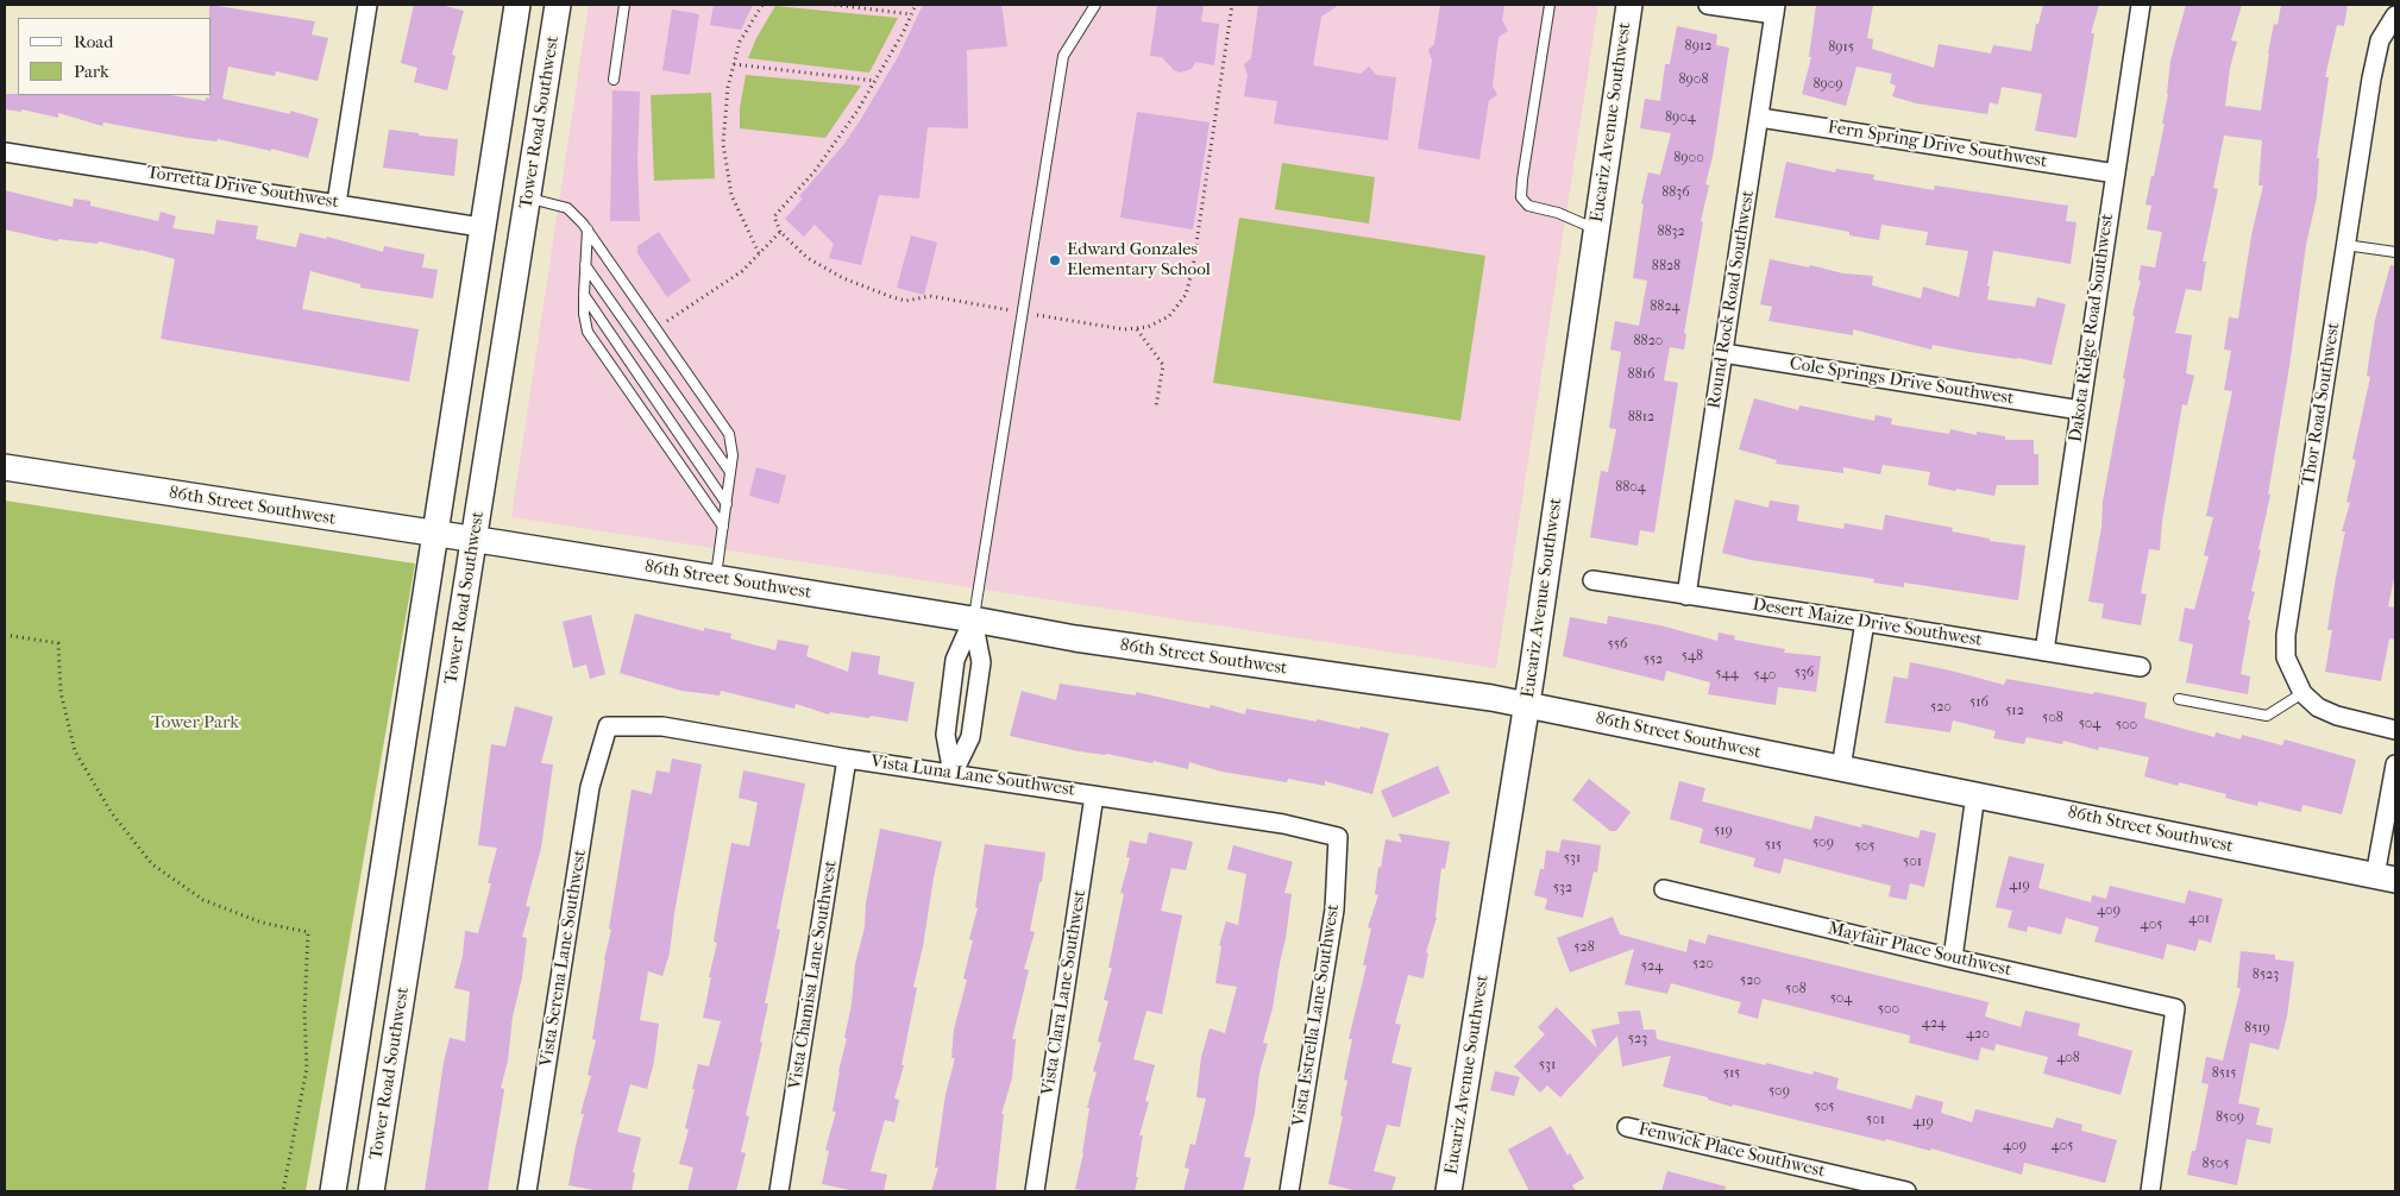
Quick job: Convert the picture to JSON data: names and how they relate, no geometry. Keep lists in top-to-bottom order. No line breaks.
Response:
{"streets":{"street":["Tower Road Southwest","Eucariz Avenue Southwest","Fern Spring Drive Southwest","Torretta Drive Southwest","Round Rock Road Southwest","Dakota Ridge Road Southwest","Cole Springs Drive Southwest","Thor Road Southwest","86th Street Southwest","Desert Maize Drive Southwest","Vista Luna Lane Southwest","Mayfair Place Southwest","Vista Serena Lane Southwest","Vista Chamisa Lane Southwest","Vista Clara Lane Southwest","Vista Estrella Lane Southwest","Fenwick Place Southwest"]},"crossings":[["Tower Road Southwest","86th Street Southwest"],["Eucariz Avenue Southwest","86th Street Southwest"],["Fern Spring Drive Southwest","Round Rock Road Southwest"],["Fern Spring Drive Southwest","Dakota Ridge Road Southwest"],["Round Rock Road Southwest","Cole Springs Drive Southwest"],["Round Rock Road Southwest","Desert Maize Drive Southwest"],["Dakota Ridge Road Southwest","Cole Springs Drive Southwest"],["Dakota Ridge Road Southwest","Desert Maize Drive Southwest"],["Vista Luna Lane Southwest","Vista Serena Lane Southwest"],["Vista Luna Lane Southwest","Vista Chamisa Lane Southwest"],["Vista Luna Lane Southwest","Vista Clara Lane Southwest"],["Vista Luna Lane Southwest","Vista Estrella Lane Southwest"]],"parks":["Tower Park"],"places":["Edward Gonzales Elementary School"],"house_numbers":["8912","8915","8908","8909","8904","8900","8836","8832","8828","8824","8820","8816","8812","8804","556","548","552","536","544","540","516","520","512","508","504","500","519","509","515","505","531","501","419","532","409","401","405","528","520","524","8523","520","508","504","500","424","8519","420","523","408","531","515","8515","509","505","8509","501","419","409","405","8505"],"legend":["Road","Park"]}
